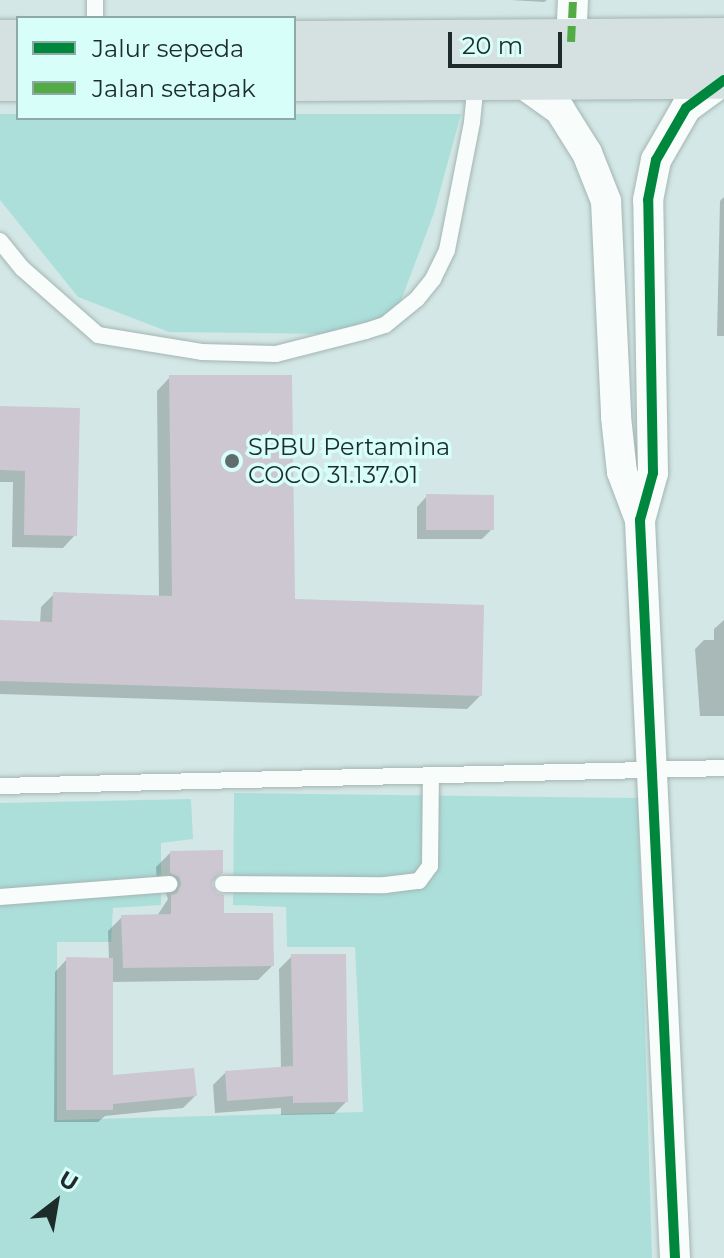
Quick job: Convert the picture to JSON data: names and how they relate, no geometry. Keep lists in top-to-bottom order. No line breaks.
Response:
{"places":["SPBU Pertamina COCO 31.137.01"],"legend":["Jalur sepeda","Jalan setapak"],"scale_bar":"20 m","north":"top right"}
